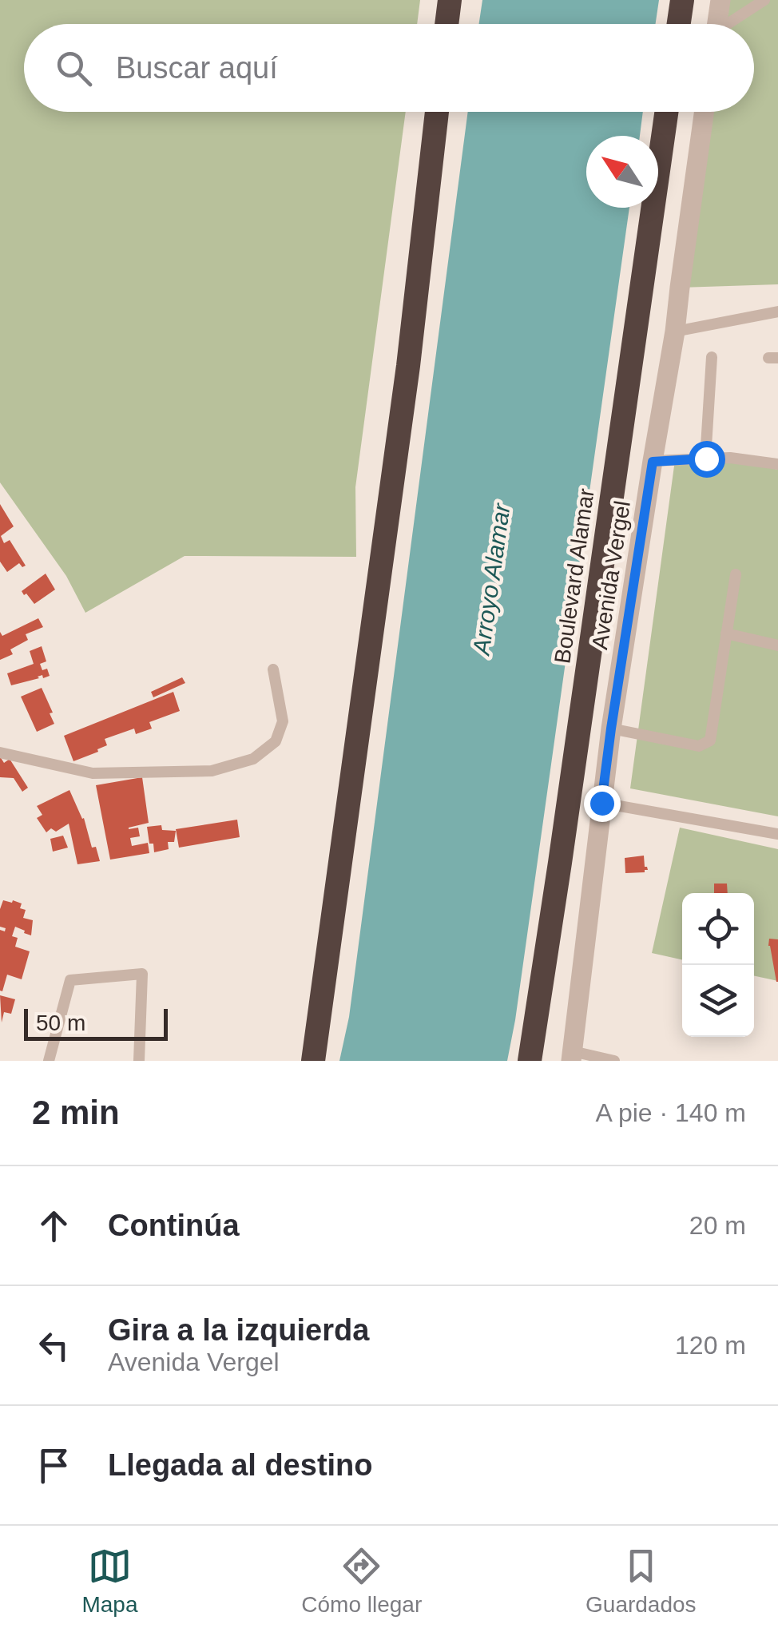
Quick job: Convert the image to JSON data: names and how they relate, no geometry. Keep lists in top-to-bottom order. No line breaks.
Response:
{"streets":{"highway":["Boulevard Alamar"],"street":["Avenida Vergel"]},"water":["Arroyo Alamar"],"scale_bar":"50 m","north":"top left","page":{"search":"Buscar aquí","scale":"50 m","heading":["2 min","A pie · 140 m"],"list":[["Continúa","20 m"],["Gira a la izquierda","Avenida Vergel","120 m"],"Llegada al destino"],"nav":["Mapa","Cómo llegar","Guardados"]}}
